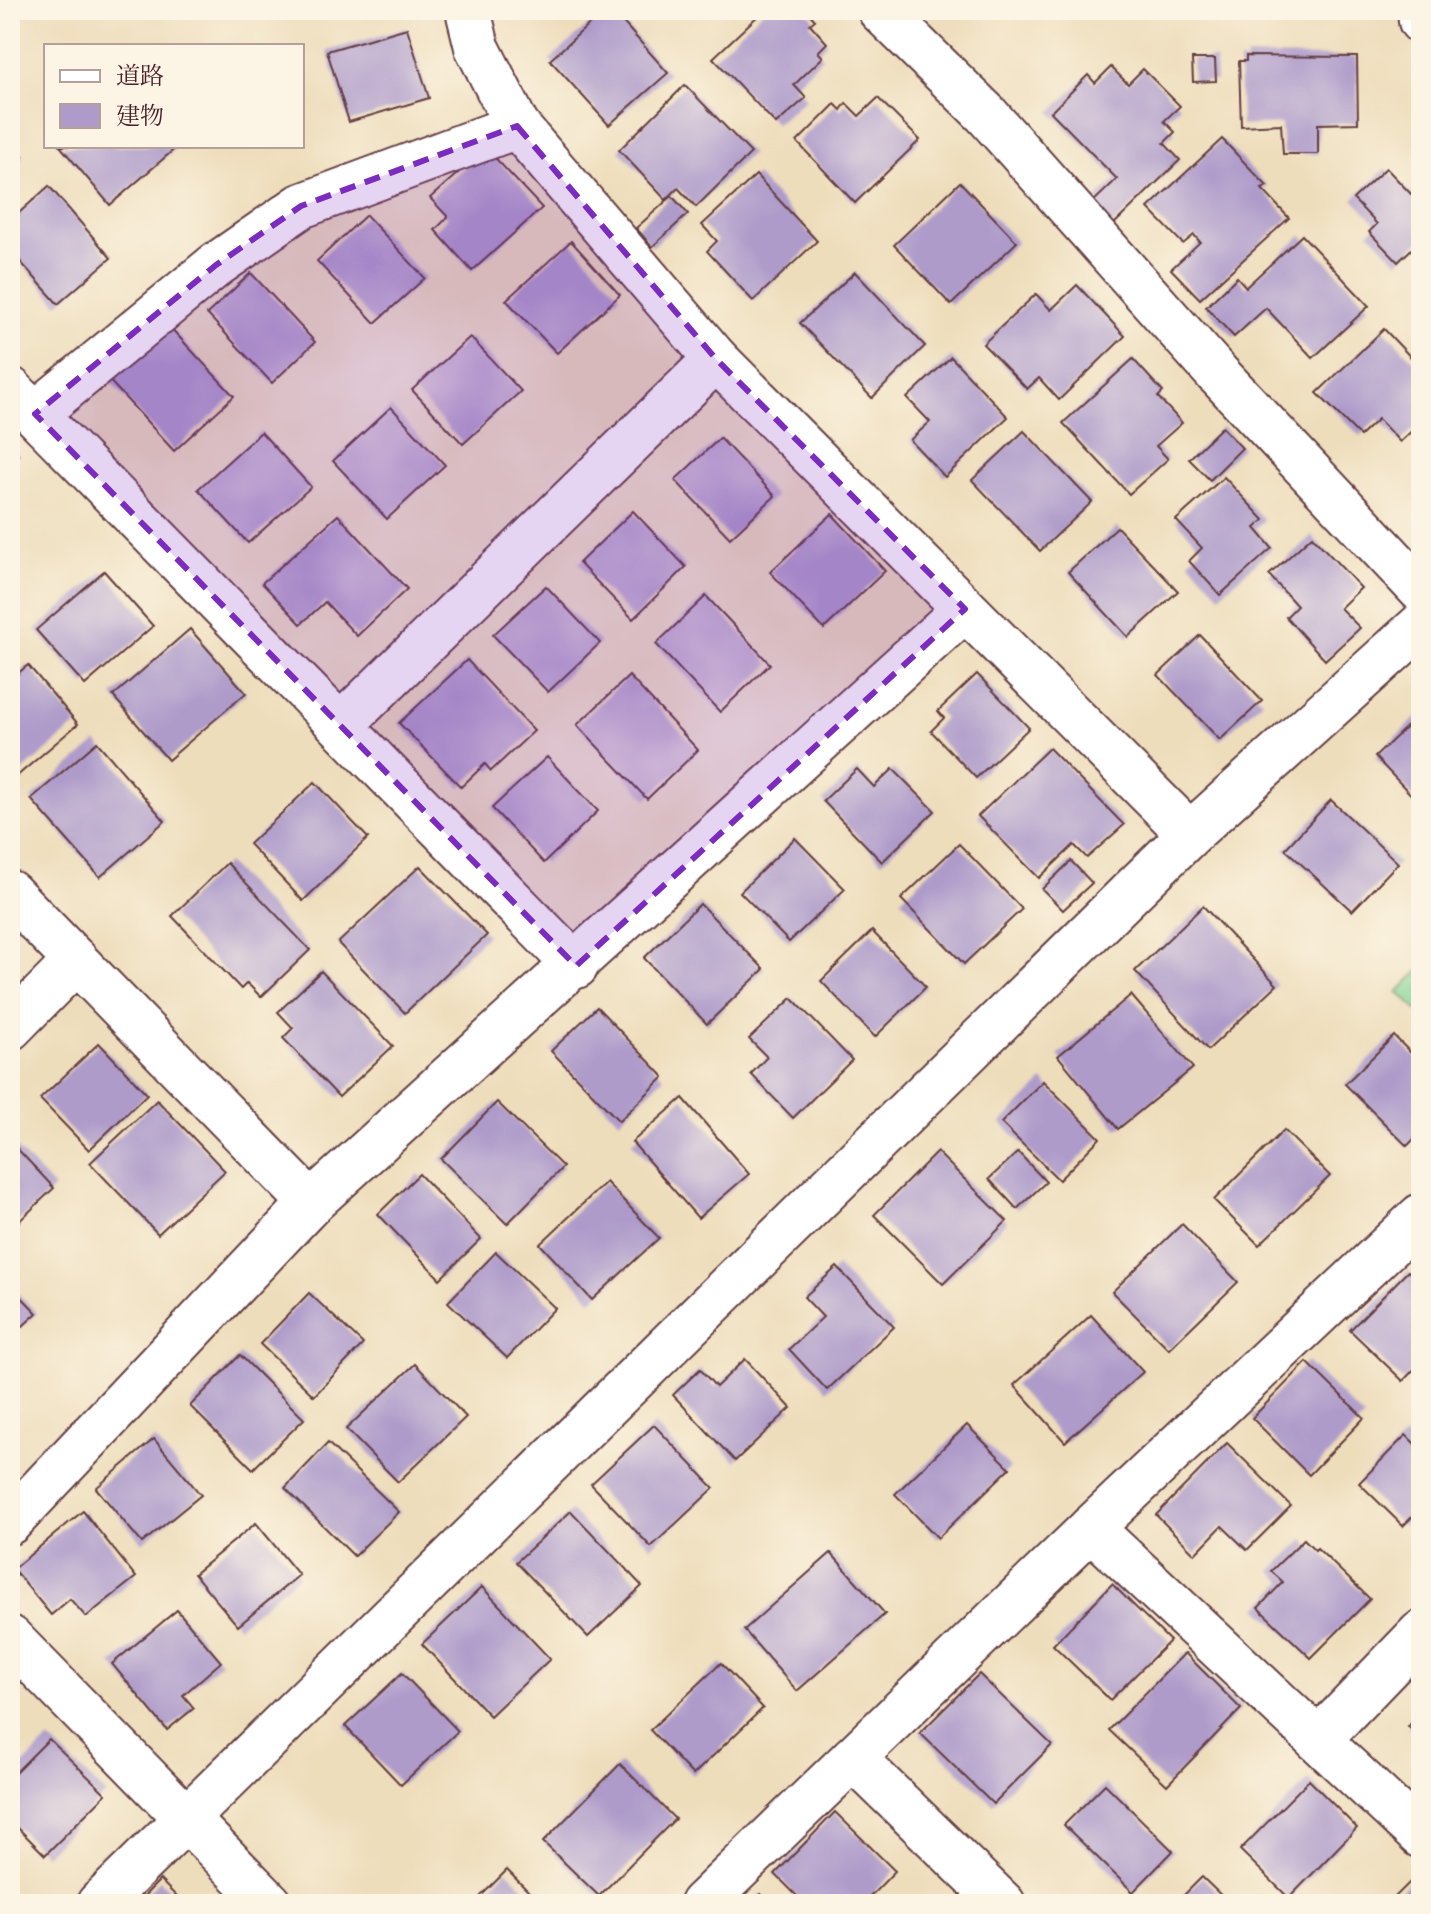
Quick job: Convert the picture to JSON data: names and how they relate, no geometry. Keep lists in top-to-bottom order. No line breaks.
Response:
{"legend":["道路","建物"]}
